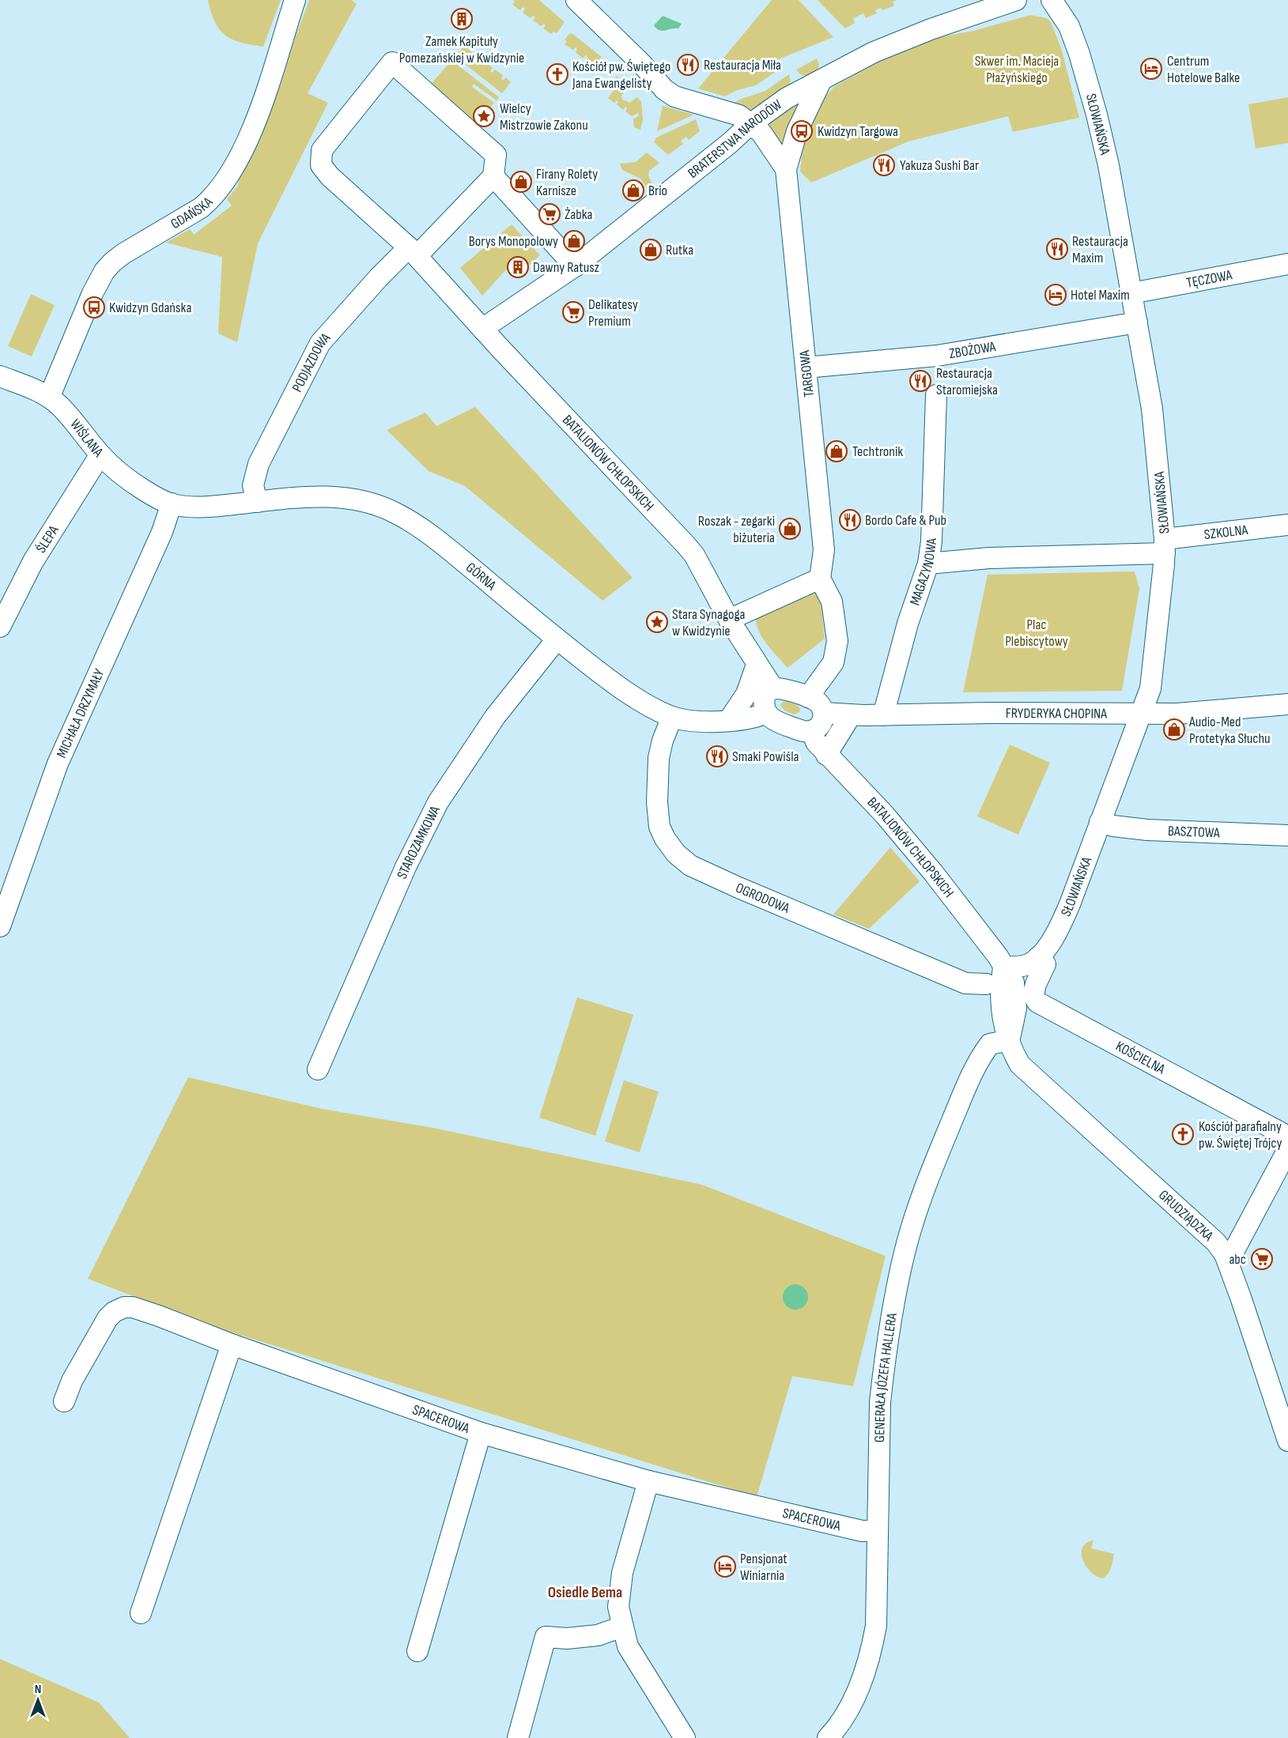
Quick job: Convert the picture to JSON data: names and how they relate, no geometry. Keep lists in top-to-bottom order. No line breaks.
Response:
{"streets":{"street":["SŁOWIAŃSKA","BRATERSTWA NARODÓW","GDAŃSKA","TĘCZOWA","ZBOŻOWA","PODJAZDOWA","TARGOWA","WIŚLANA","BATALIONÓW CHŁOPSKICH","SZKOLNA","ŚLEPA","MAGAZYNOWA","GÓRNA","MICHAŁA DRZYMAŁY","FRYDERYKA CHOPINA","BASZTOWA","STAROZAMKOWA","OGRODOWA","KOŚCIELNA","GRUDZIĄDZKA","GENERAŁA JÓZEFA HALLERA","SPACEROWA"]},"crossings":[["SŁOWIAŃSKA","TĘCZOWA"],["SŁOWIAŃSKA","ZBOŻOWA"],["SŁOWIAŃSKA","BATALIONÓW CHŁOPSKICH"],["SŁOWIAŃSKA","SZKOLNA"],["SŁOWIAŃSKA","FRYDERYKA CHOPINA"],["SŁOWIAŃSKA","BASZTOWA"],["SŁOWIAŃSKA","KOŚCIELNA"],["BRATERSTWA NARODÓW","TARGOWA"],["BRATERSTWA NARODÓW","BATALIONÓW CHŁOPSKICH"],["GDAŃSKA","WIŚLANA"],["ZBOŻOWA","TARGOWA"],["PODJAZDOWA","BATALIONÓW CHŁOPSKICH"],["PODJAZDOWA","GÓRNA"],["WIŚLANA","ŚLEPA"],["WIŚLANA","GÓRNA"],["WIŚLANA","MICHAŁA DRZYMAŁY"],["MAGAZYNOWA","FRYDERYKA CHOPINA"],["GÓRNA","MICHAŁA DRZYMAŁY"],["GÓRNA","STAROZAMKOWA"],["GÓRNA","OGRODOWA"],["GRUDZIĄDZKA","GENERAŁA JÓZEFA HALLERA"],["GENERAŁA JÓZEFA HALLERA","SPACEROWA"]],"districts":["Osiedle Bema"],"parks":["Skwer im. Macieja Płażyńskiego","Plac Plebiscytowy"],"places":{"building":["Zamek Kapituły Pomezańskiej w Kwidzynie","Dawny Ratusz"],"restaurant":["Restauracja Miła","Yakuza Sushi Bar","Restauracja Maxim","Restauracja Staromiejska","Bordo Cafe & Pub","Smaki Powiśla"],"hotel":["Centrum Hotelowe Balke","Hotel Maxim","Pensjonat Winiarnia"],"church":["Kościół pw. Świętego Jana Ewangelisty","Kościół parafialny pw. Świętej Trójcy"],"place":["Wielcy Mistrzowie Zakonu","Stara Synagoga w Kwidzynie"],"bus stop":["Kwidzyn Targowa","Kwidzyn Gdańska"],"shop":["Firany Rolety Karnisze","Brio","Borys Monopolowy","Rutka","Techtronik","Roszak - zegarki biżuteria","Audio-Med Protetyka Słuchu"],"supermarket":["Żabka","Delikatesy Premium","abc"]},"north":"top"}
